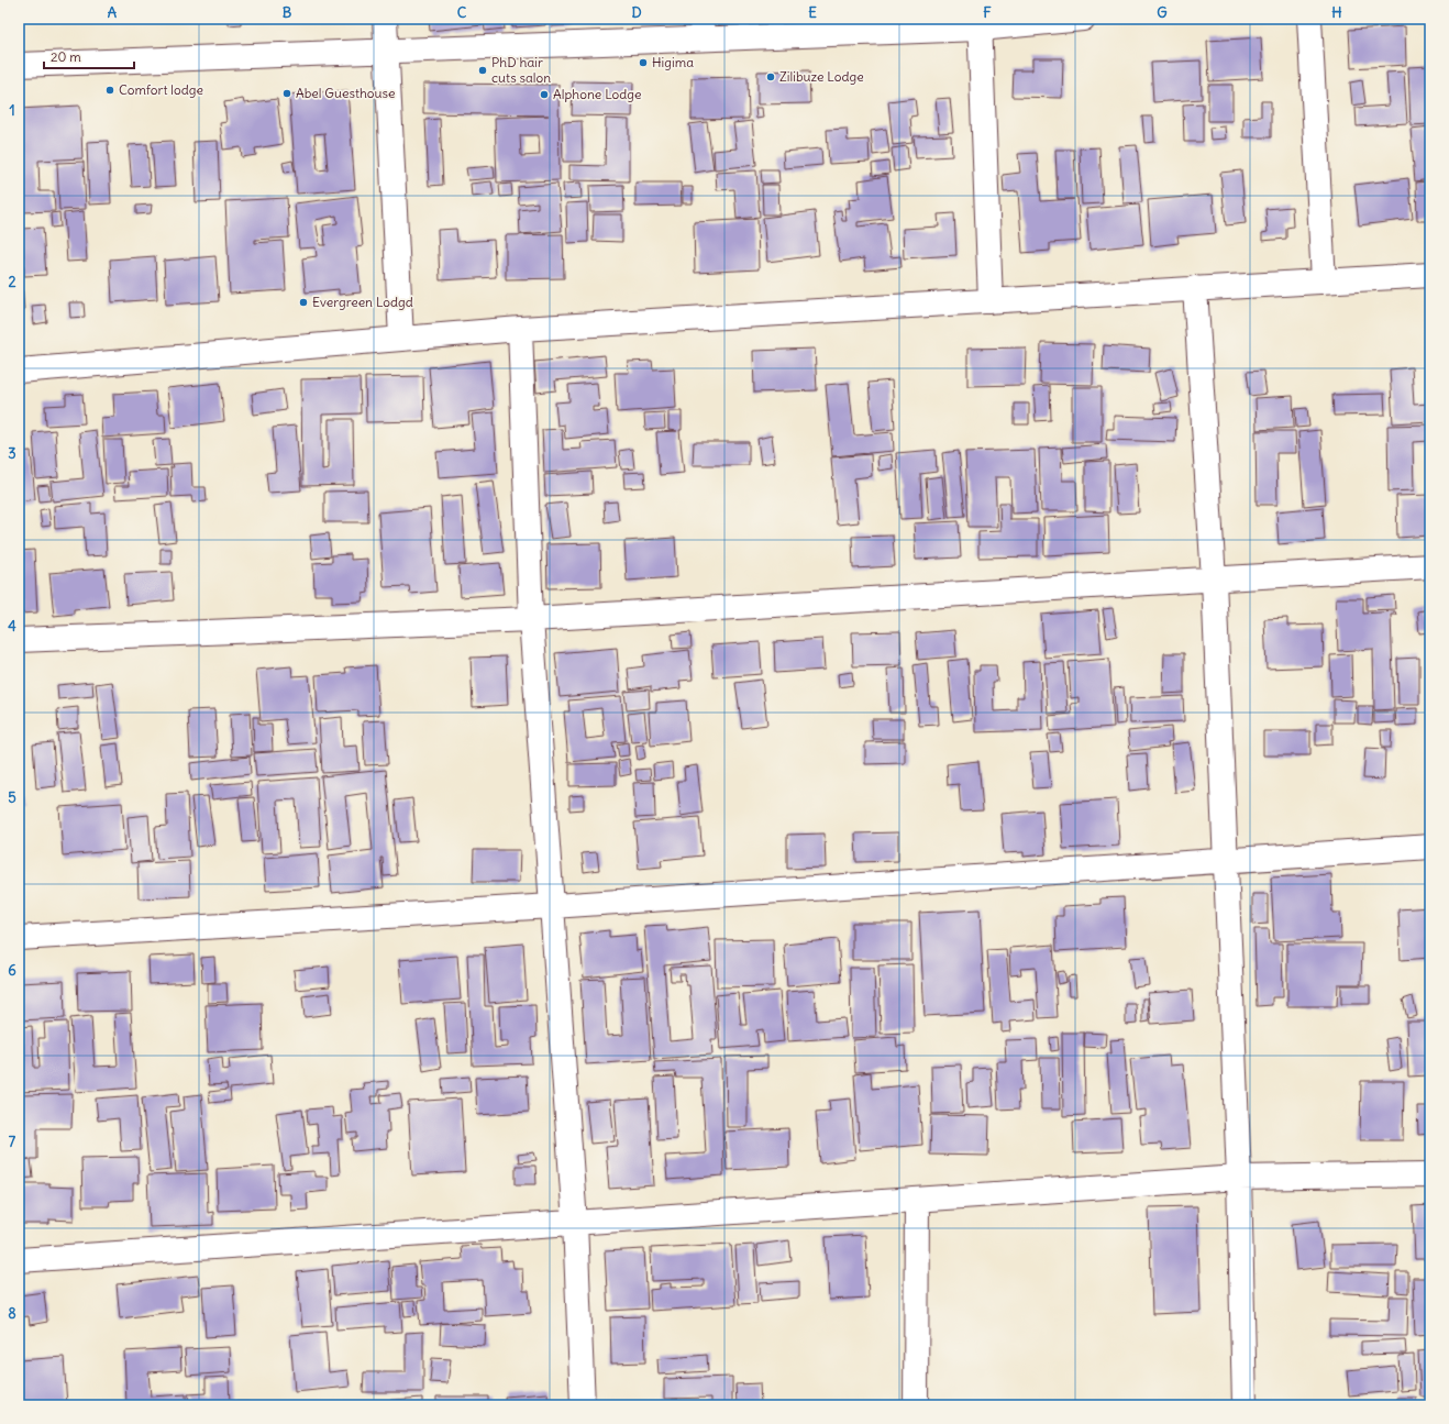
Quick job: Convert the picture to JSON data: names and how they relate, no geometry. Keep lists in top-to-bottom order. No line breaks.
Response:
{"places":["Higima","PhD hair cuts salon","Zilibuze Lodge","Comfort lodge","Abel Guesthouse","Alphone Lodge","Evergreen Lodgd"],"scale_bar":"20 m","grid":{"columns":["A","B","C","D","E","F","G","H"],"rows":["1","2","3","4","5","6","7","8"]}}
